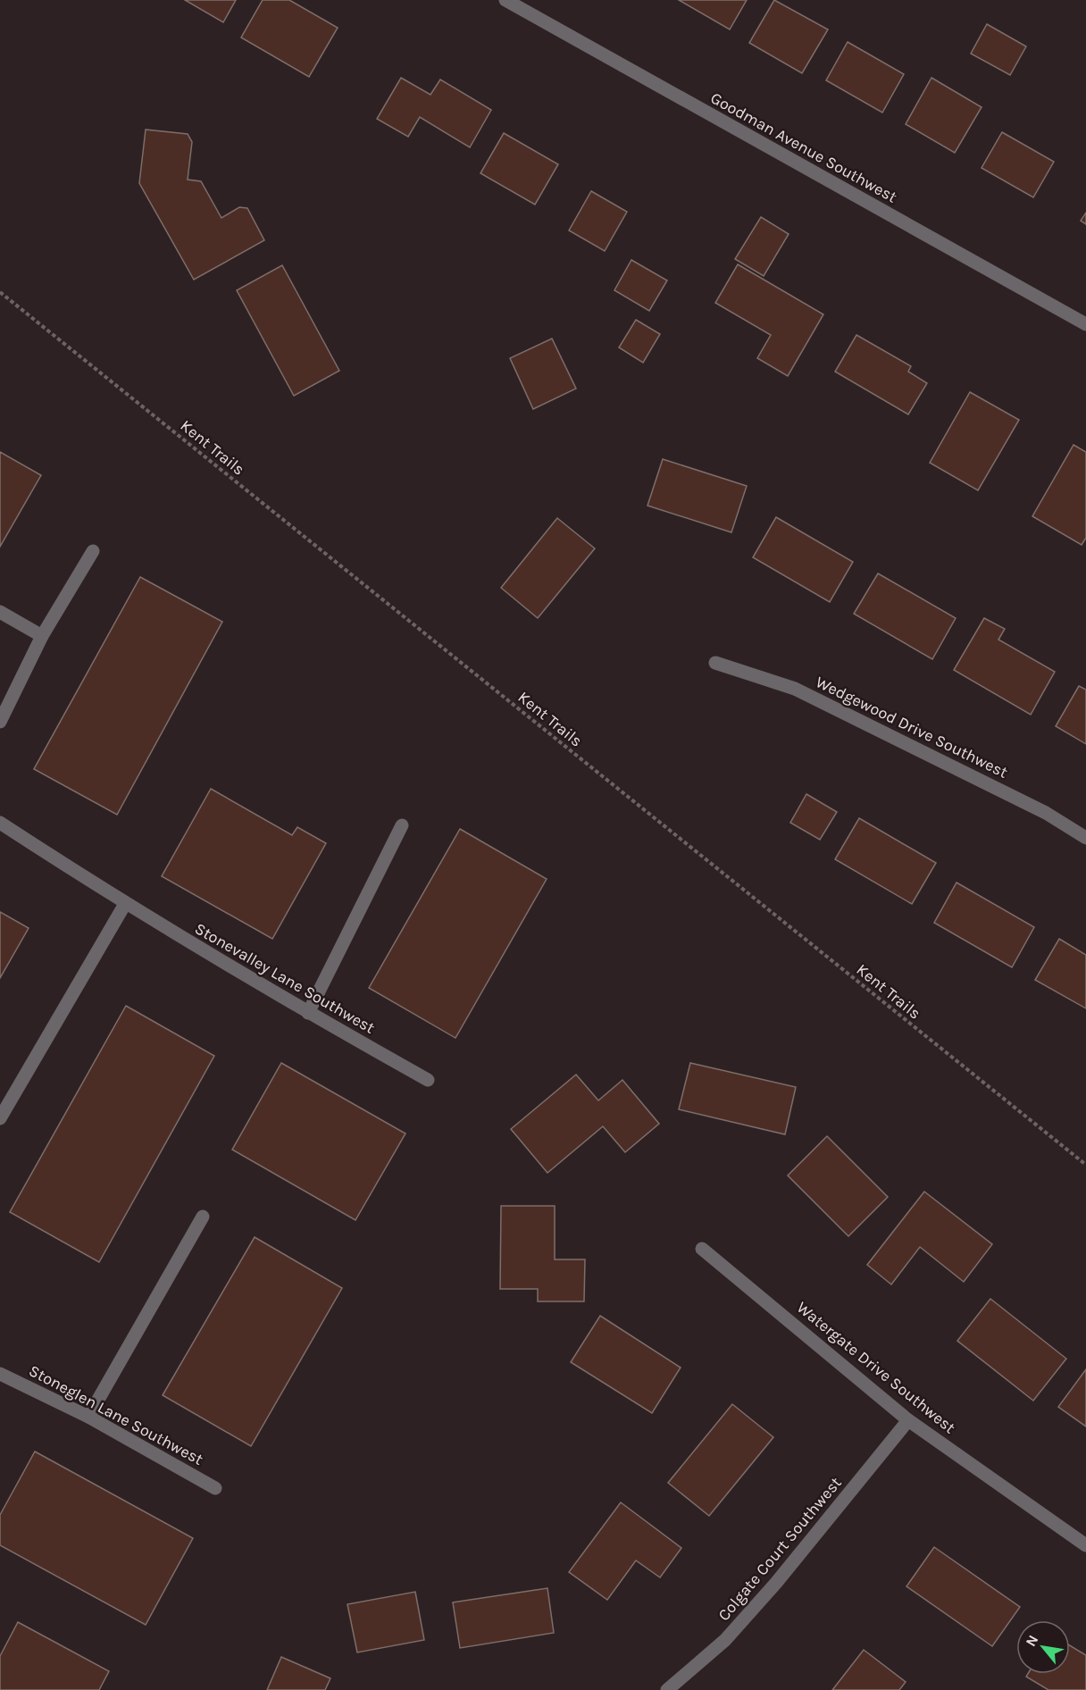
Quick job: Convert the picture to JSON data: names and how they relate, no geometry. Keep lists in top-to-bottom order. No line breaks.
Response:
{"streets":{"street":["Goodman Avenue Southwest","Wedgewood Drive Southwest","Stonevalley Lane Southwest","Watergate Drive Southwest","Stoneglen Lane Southwest","Colgate Court Southwest"],"path":["Kent Trails"]},"crossings":[["Watergate Drive Southwest","Colgate Court Southwest"]],"north":"top left"}
